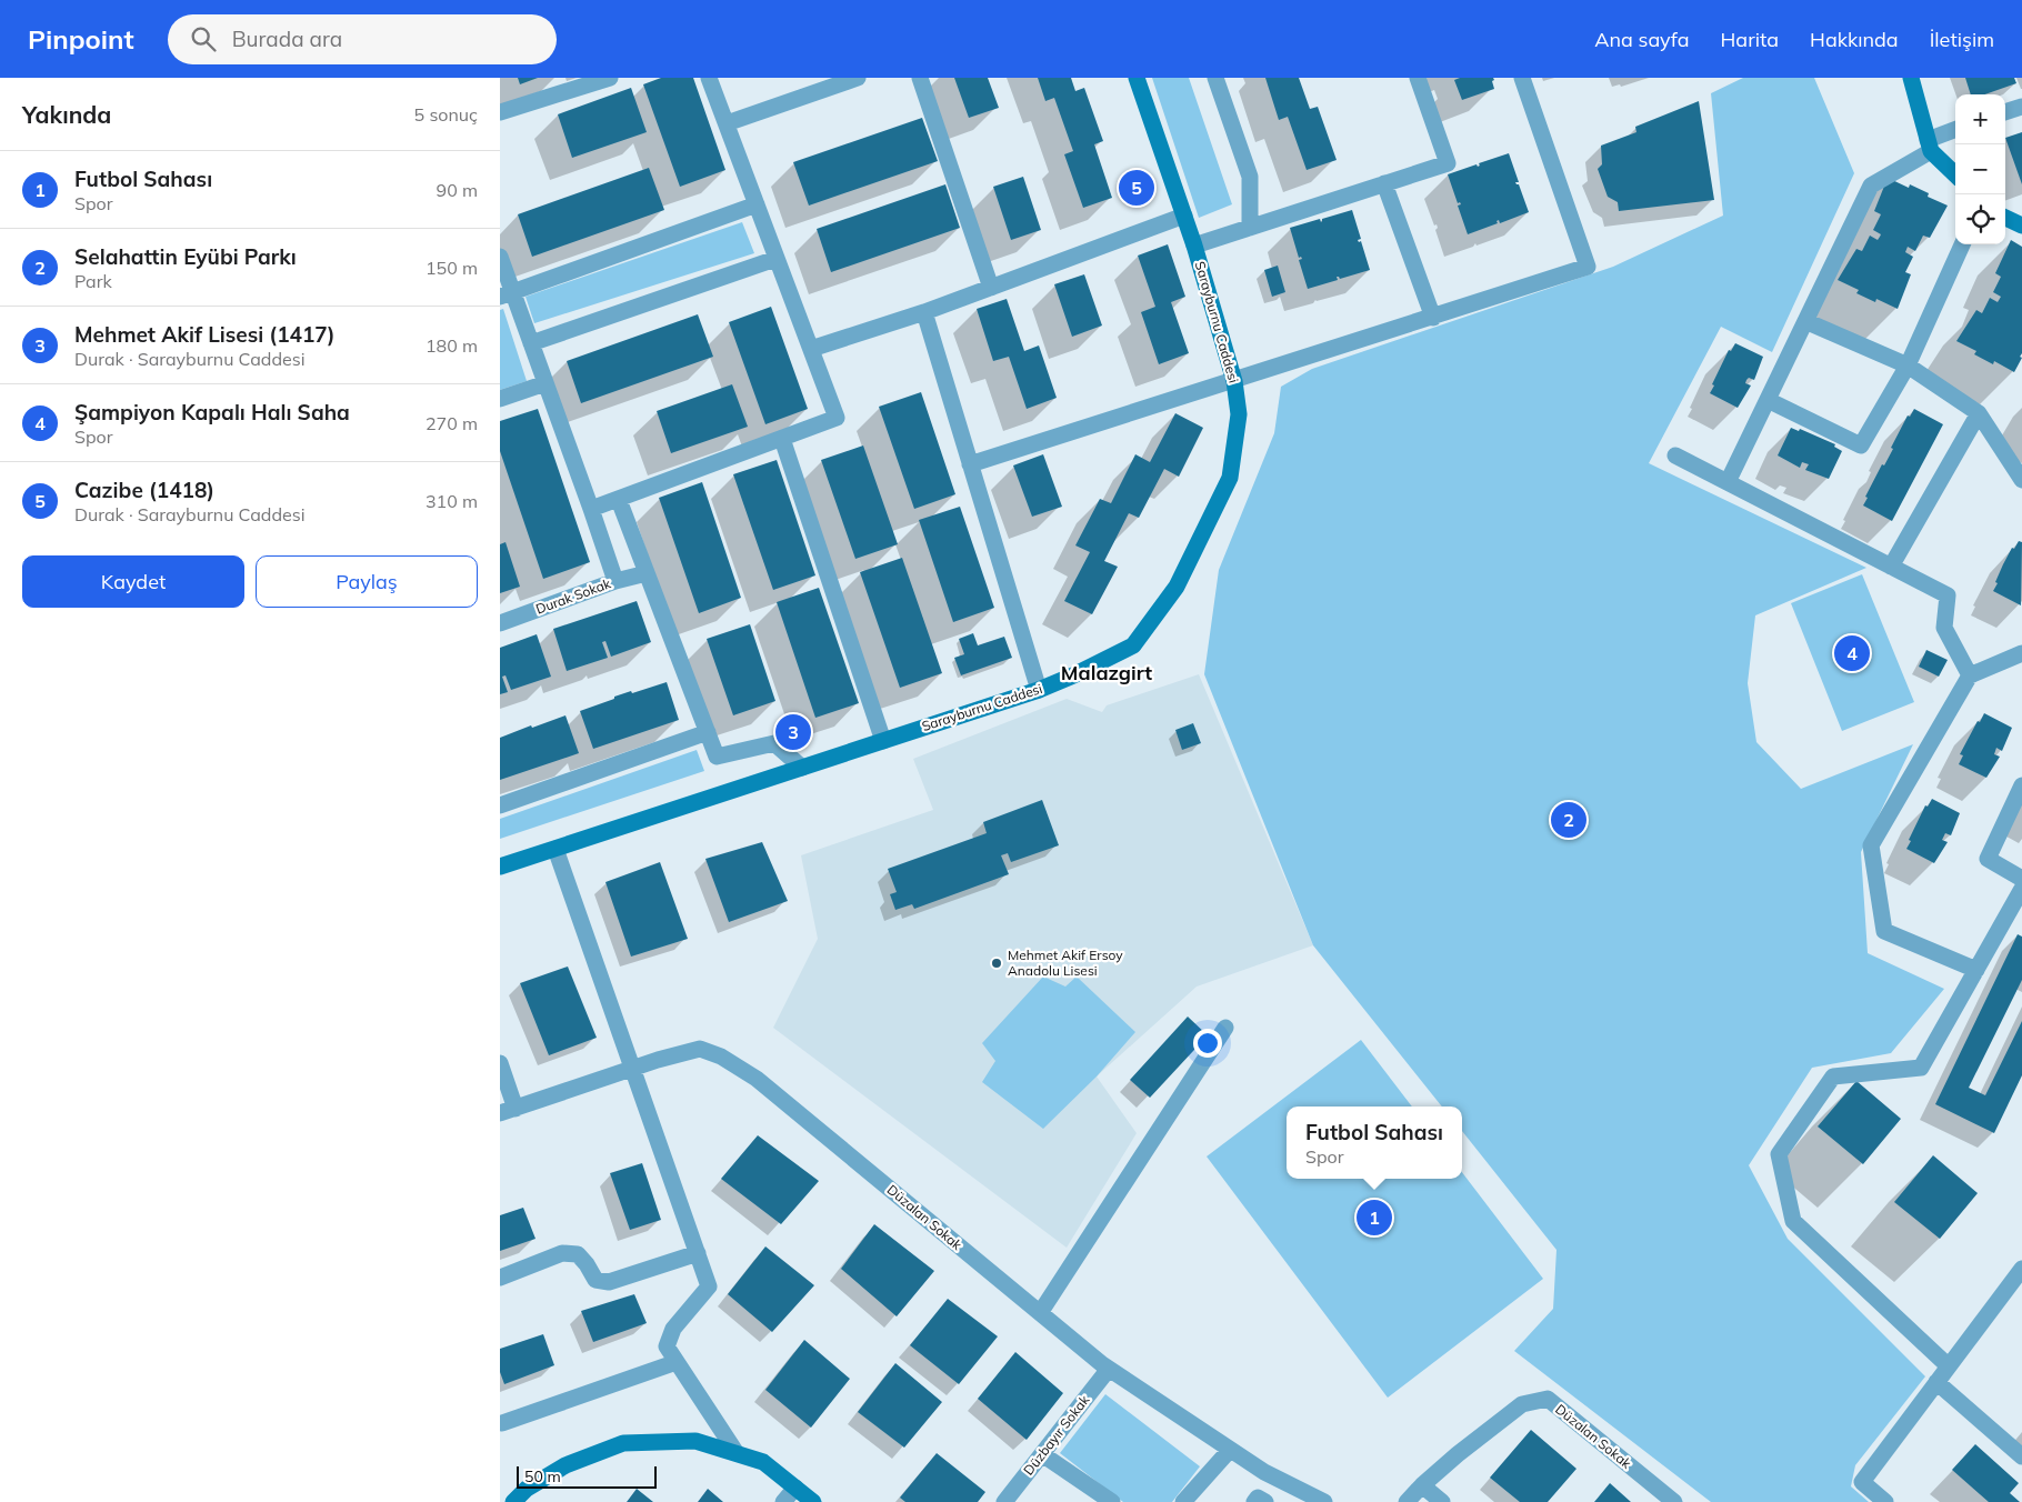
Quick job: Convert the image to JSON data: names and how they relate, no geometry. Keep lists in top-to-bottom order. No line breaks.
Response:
{"streets":{"street":["Sarayburnu Caddesi","Durak Sokak","Düzalan Sokak","Düzbayır Sokak"]},"crossings":[["Düzalan Sokak","Düzbayır Sokak"]],"districts":["Malazgirt"],"places":["Mehmet Akif Ersoy Anadolu Lisesi"],"scale_bar":"50 m","page":{"header":"Pinpoint","search":"Burada ara","nav":["Ana sayfa","Harita","Hakkında","İletişim"],"heading":["Yakında","5 sonuç"],"map_buttons":["+","−"],"list":[{"mark":"1","name":"Futbol Sahası","note":"Spor","value":"90 m"},{"mark":"2","name":"Selahattin Eyübi Parkı","note":"Park","value":"150 m"},{"mark":"3","name":"Mehmet Akif Lisesi (1417)","note":"Durak · Sarayburnu Caddesi","value":"180 m"},{"mark":"4","name":"Şampiyon Kapalı Halı Saha","note":"Spor","value":"270 m"},{"mark":"5","name":"Cazibe (1418)","note":"Durak · Sarayburnu Caddesi","value":"310 m"}],"pins":["5","4","3","2","1"],"buttons":["Kaydet","Paylaş"],"popup":["Futbol Sahası","Spor"],"scale":"50 m"}}
